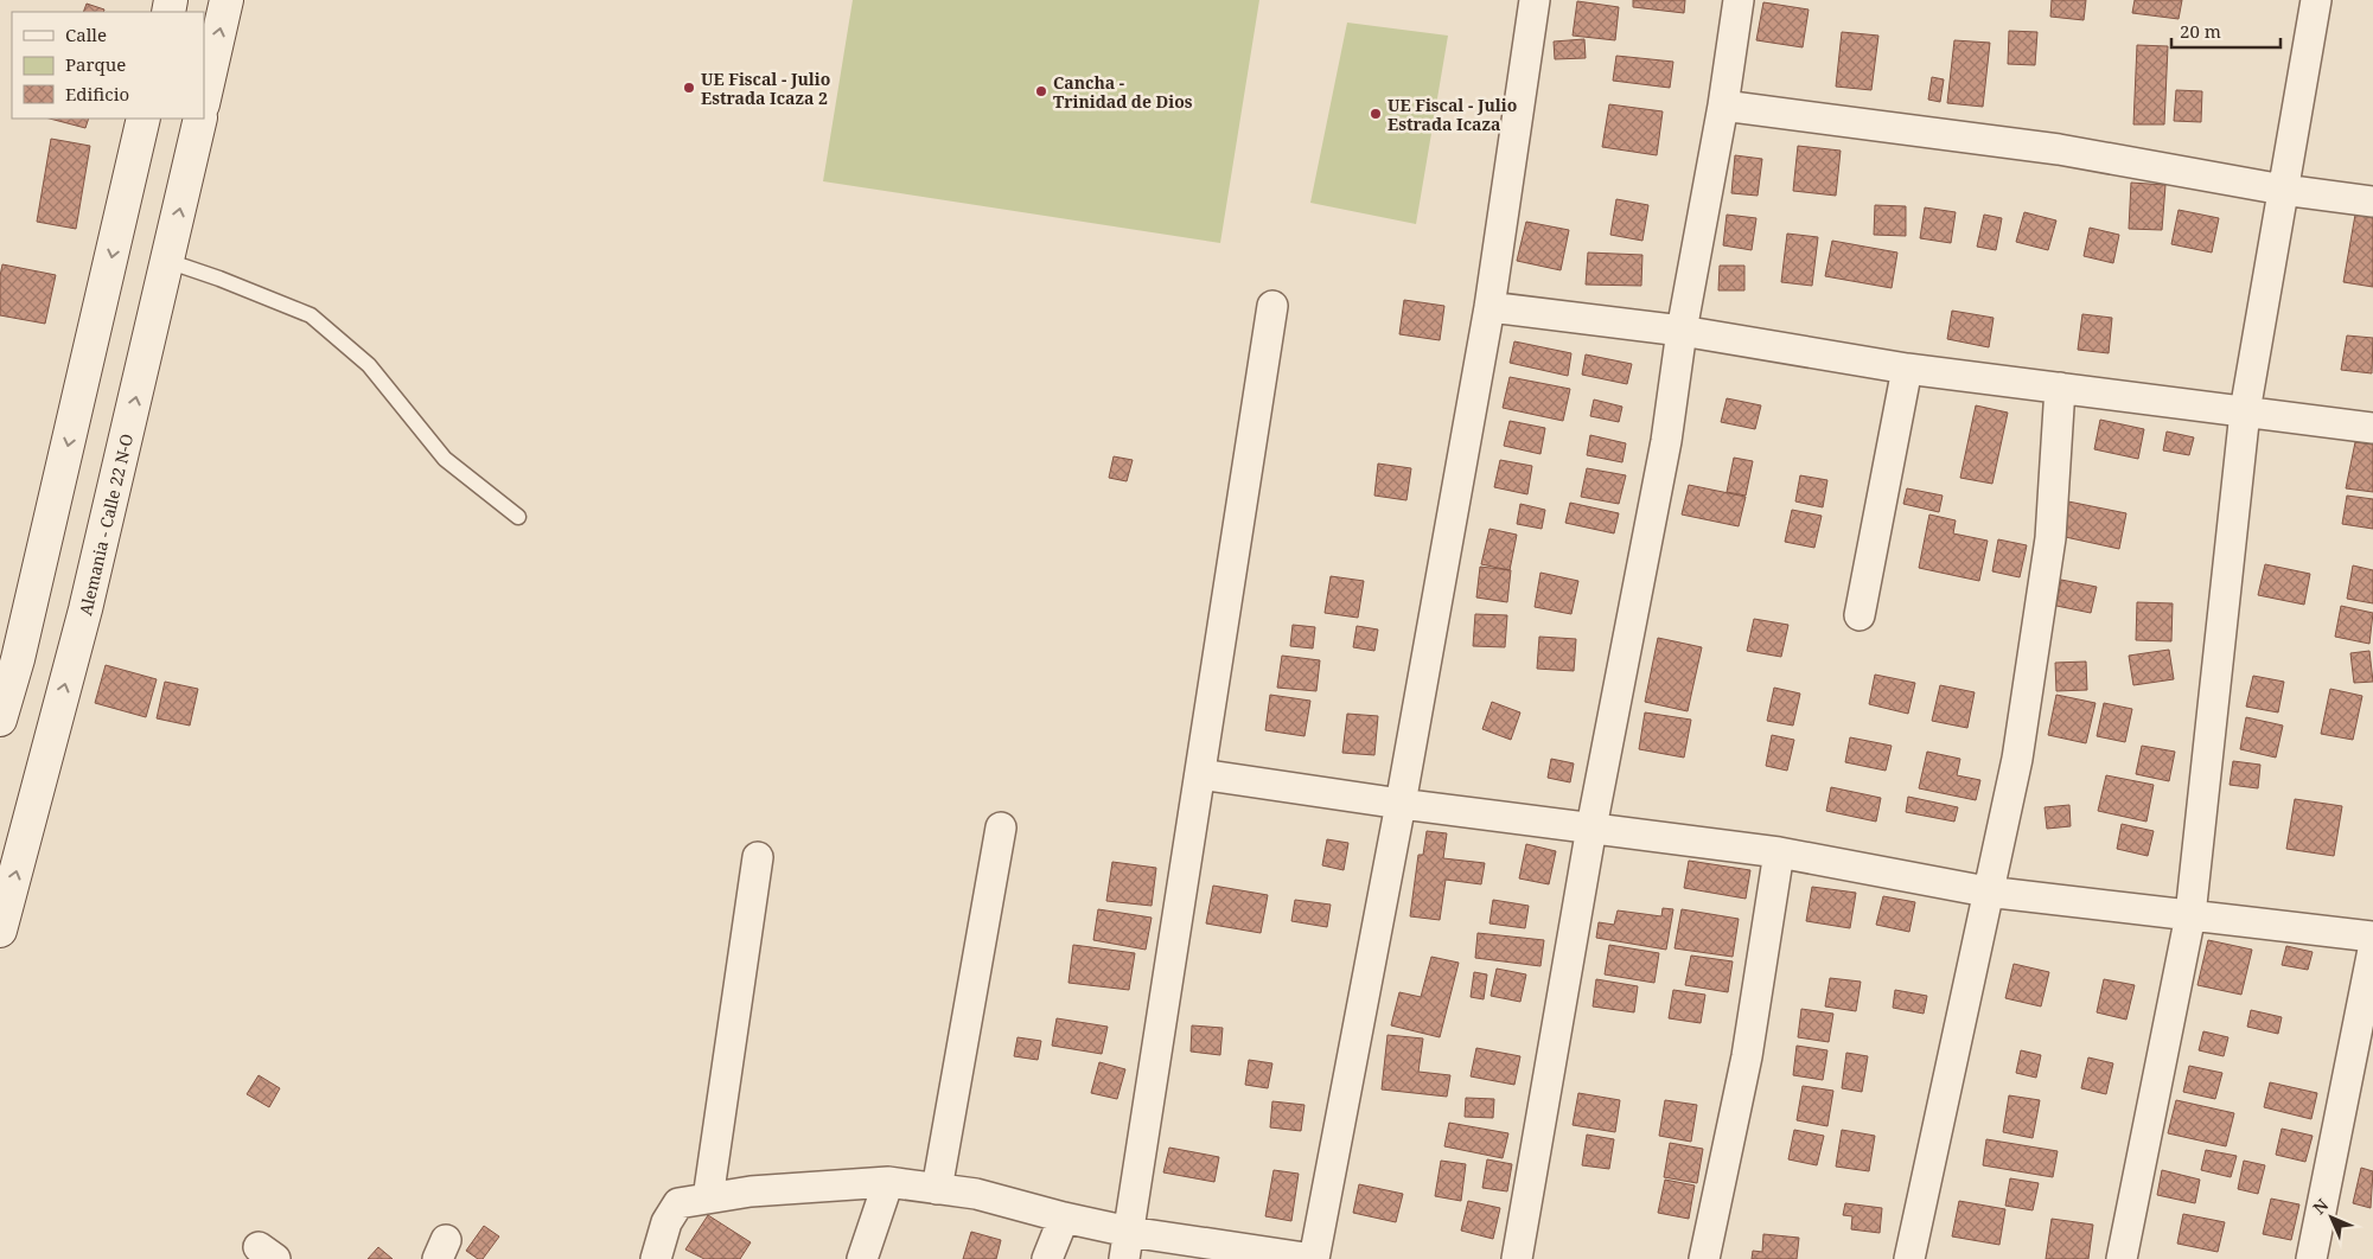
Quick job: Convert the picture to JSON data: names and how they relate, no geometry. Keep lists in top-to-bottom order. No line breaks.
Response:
{"streets":{"street":["Alemania - Calle 22 N-O"]},"places":["UE Fiscal - Julio Estrada Icaza 2","Cancha - Trinidad de Dios","UE Fiscal - Julio Estrada Icaza"],"legend":["Calle","Parque","Edificio"],"scale_bar":"20 m","north":"top left"}
